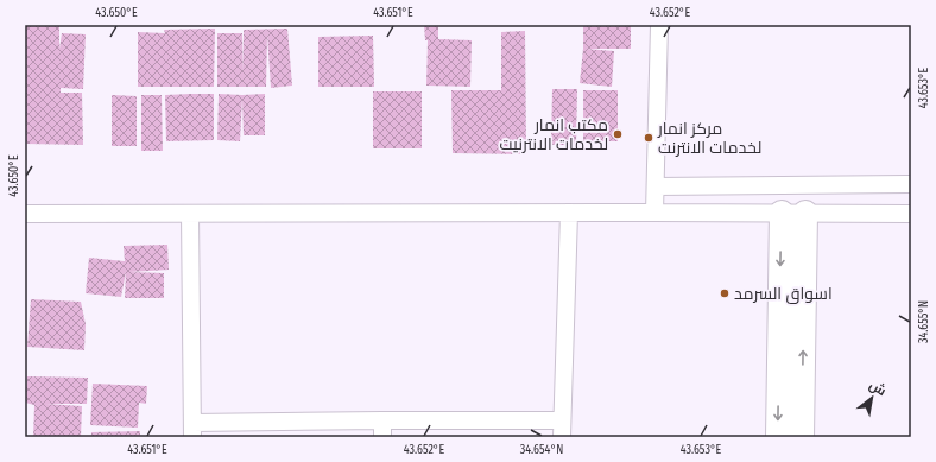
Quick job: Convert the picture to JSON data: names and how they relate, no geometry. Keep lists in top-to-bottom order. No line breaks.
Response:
{"places":["مكتب انمار لخدمات الانترنيت","مركز انمار لخدمات الانترنت","اسواق السرمد"],"north":"top right","coordinates":["43.650°E","43.651°E","43.652°E","43.653°E","34.655°N","34.654°N"]}
